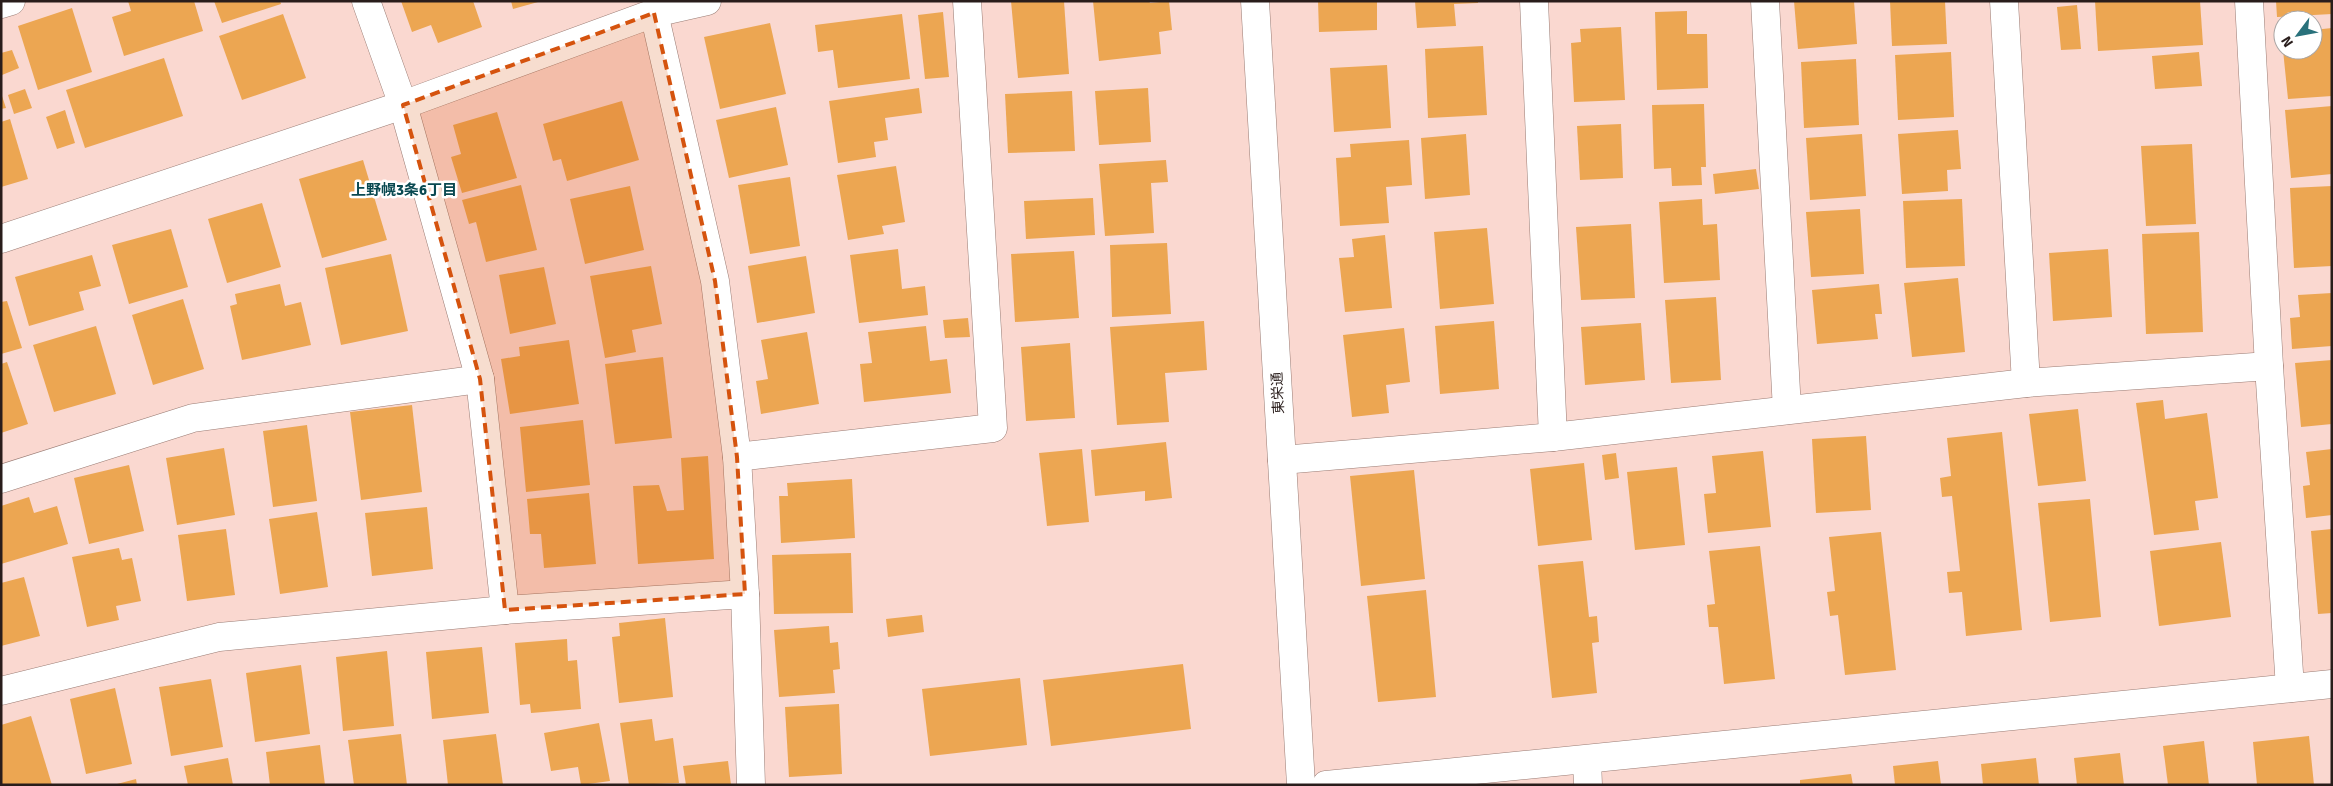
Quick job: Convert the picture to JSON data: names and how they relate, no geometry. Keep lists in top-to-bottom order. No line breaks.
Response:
{"streets":{"street":["東栄通"]},"districts":["上野幌3条6丁目"],"north":"bottom left"}
